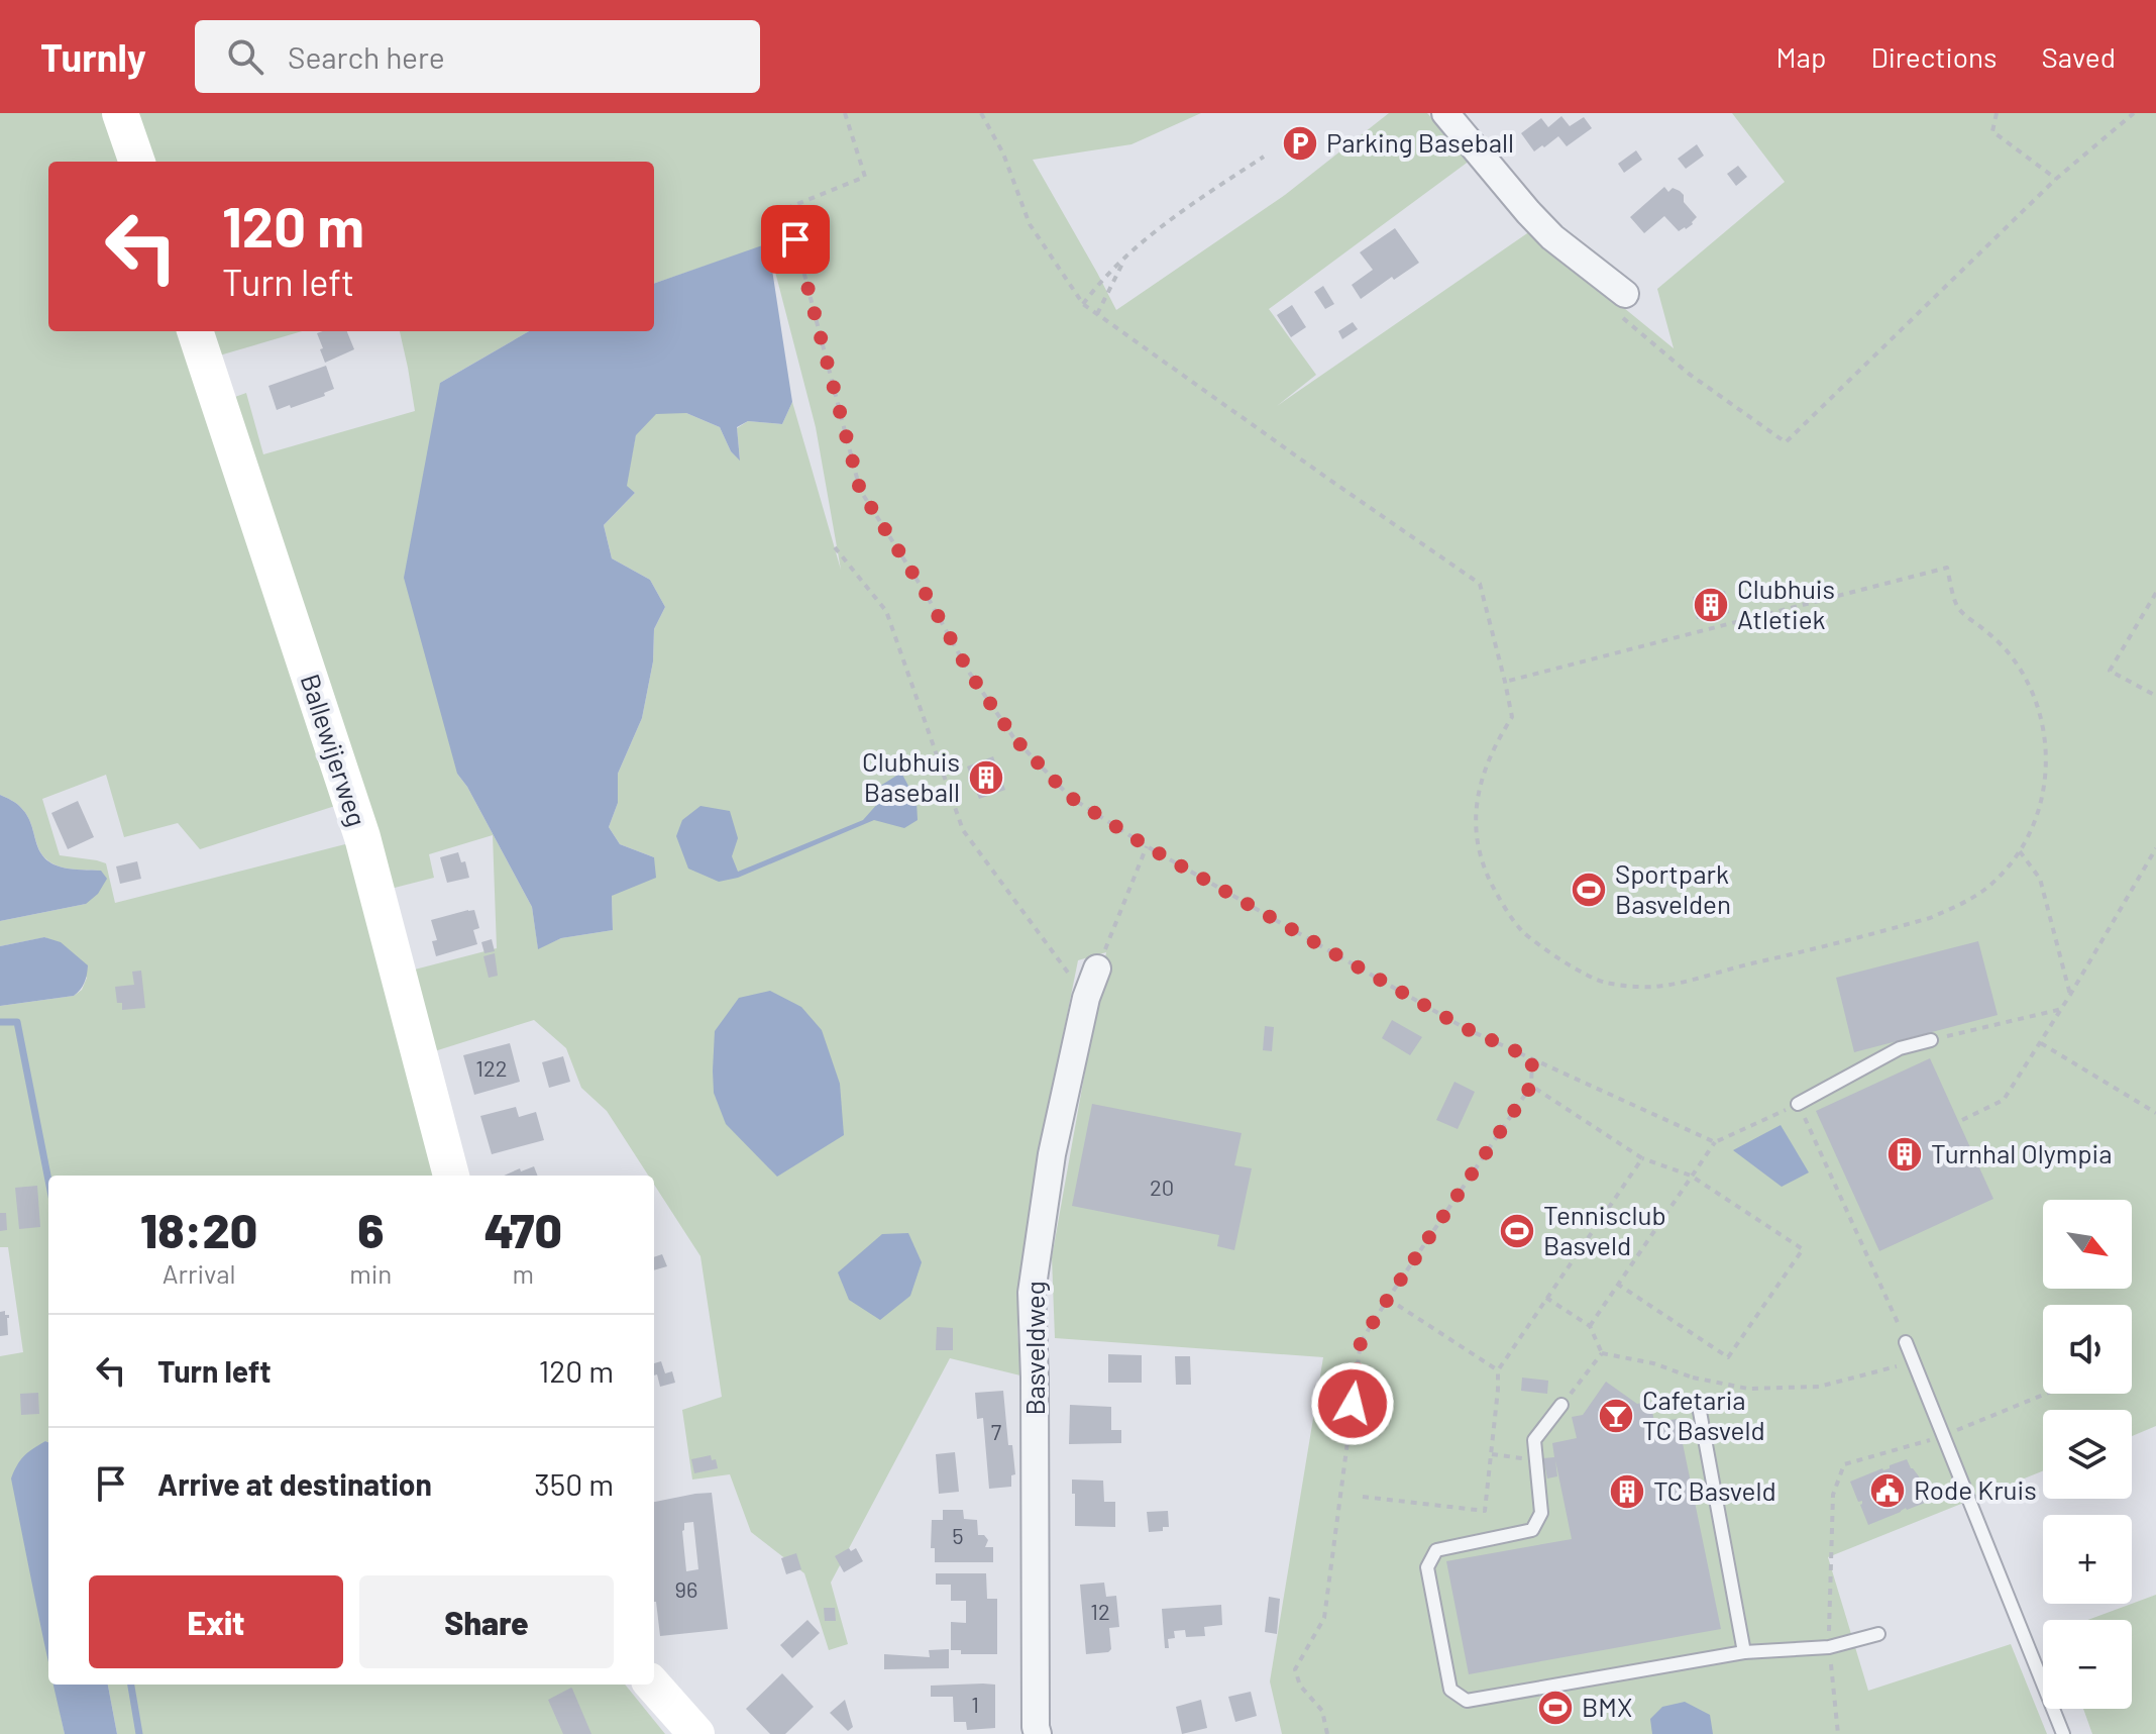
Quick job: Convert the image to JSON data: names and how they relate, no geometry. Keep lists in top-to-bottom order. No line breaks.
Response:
{"streets":{"street":["Ballewijerweg","Basveldweg"]},"places":{"parking":["Parking Baseball"],"building":["Clubhuis Atletiek","Clubhuis Baseball","Turnhal Olympia","TC Basveld"],"sports":["Sportpark Basvelden","Tennisclub Basveld","BMX"],"bar":["Cafetaria TC Basveld"],"public building":["Rode Kruis"]},"house_numbers":["122","20","7","5","96","12","1"],"north":"bottom right","page":{"header":"Turnly","search":"Search here","nav":["Map","Directions","Saved"],"turn":["120 m","Turn left"],"eta":["18:20","Arrival","6","min","470","m"],"map_buttons":["+","−"],"list":[{"name":"Turn left","value":"120 m"},{"name":"Arrive at destination","value":"350 m"}],"buttons":["Exit","Share"]}}
